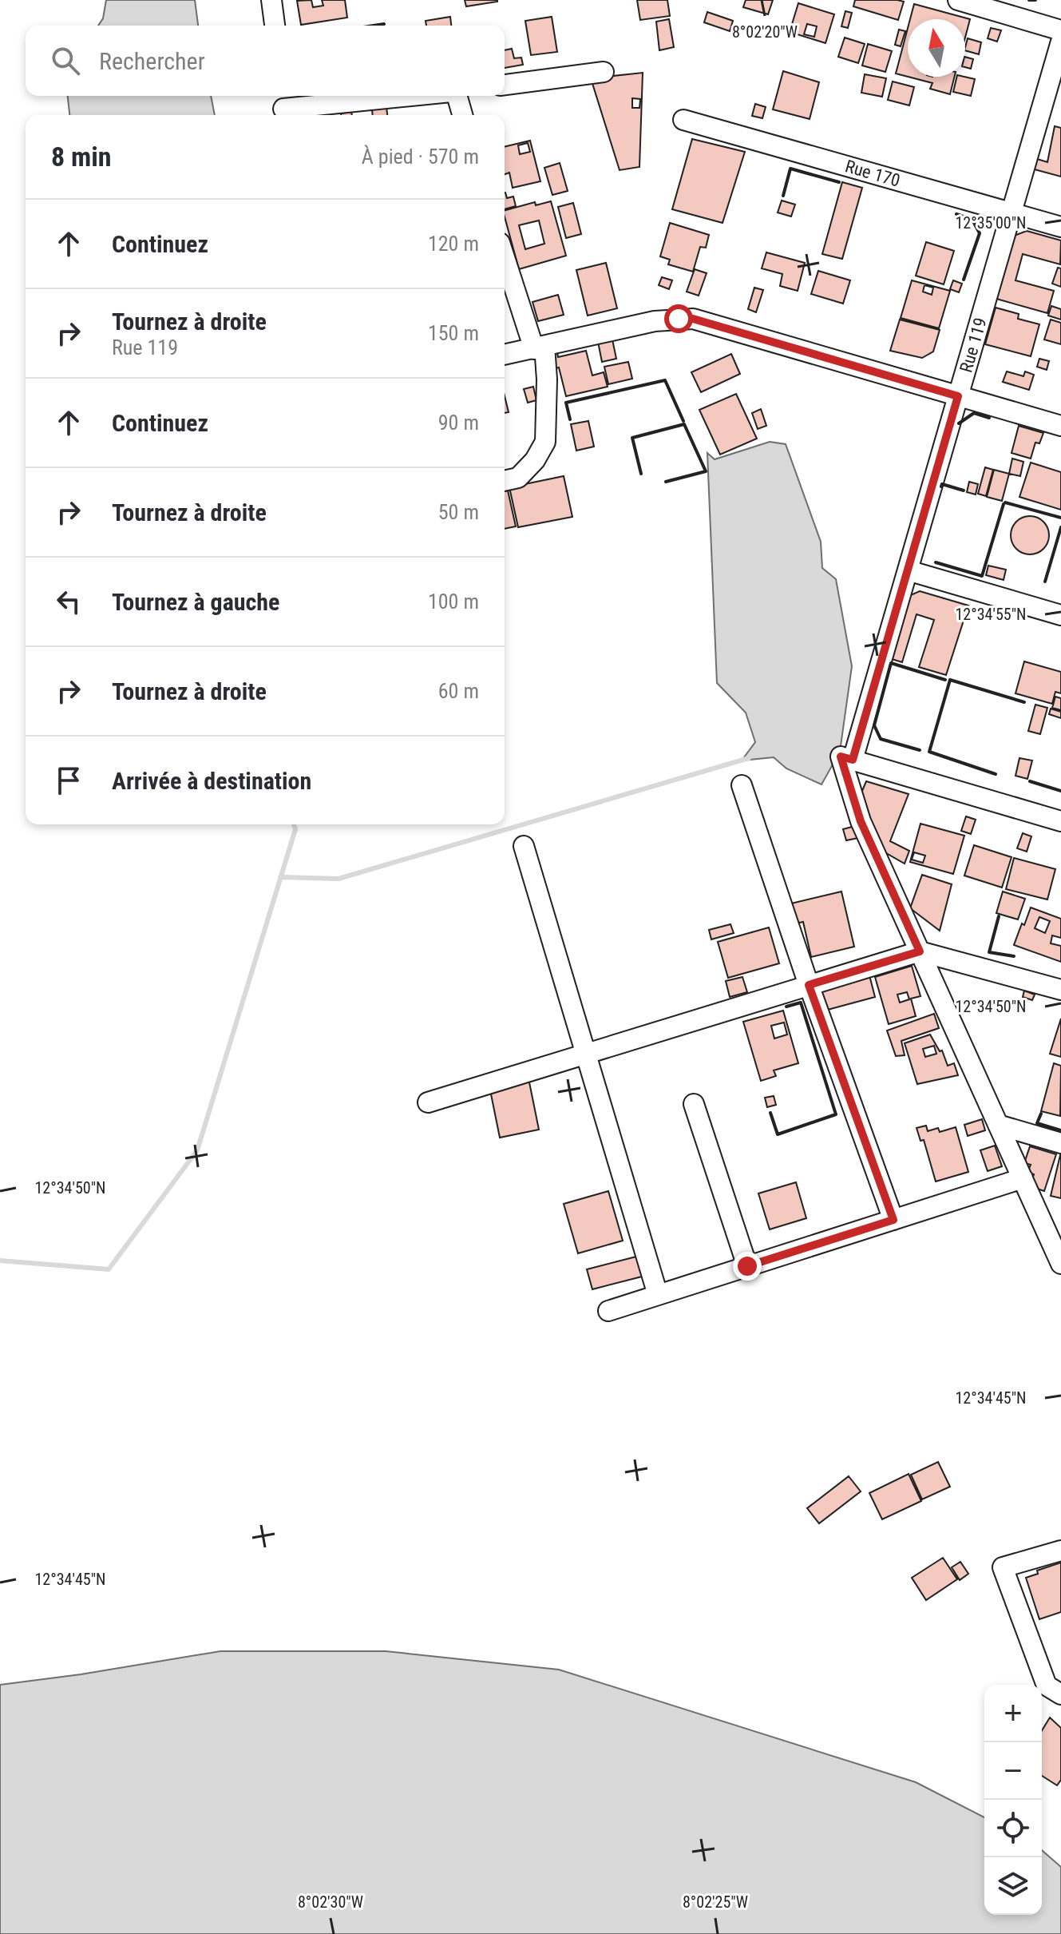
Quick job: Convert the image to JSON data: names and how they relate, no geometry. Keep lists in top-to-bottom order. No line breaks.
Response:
{"streets":{"street":["Rue 170","Rue 119"]},"crossings":[["Rue 170","Rue 119"]],"north":"top","page":{"search":"Rechercher","heading":["8 min","À pied · 570 m"],"list":[["Continuez","120 m"],["Tournez à droite","Rue 119","150 m"],["Continuez","90 m"],["Tournez à droite","50 m"],["Tournez à gauche","100 m"],["Tournez à droite","60 m"],"Arrivée à destination"],"map_buttons":["+","−"]},"coordinates":["8°02'20\"W","12°35'00\"N","12°34'55\"N","12°34'50\"N","12°34'45\"N","8°02'30\"W","8°02'25\"W"]}
